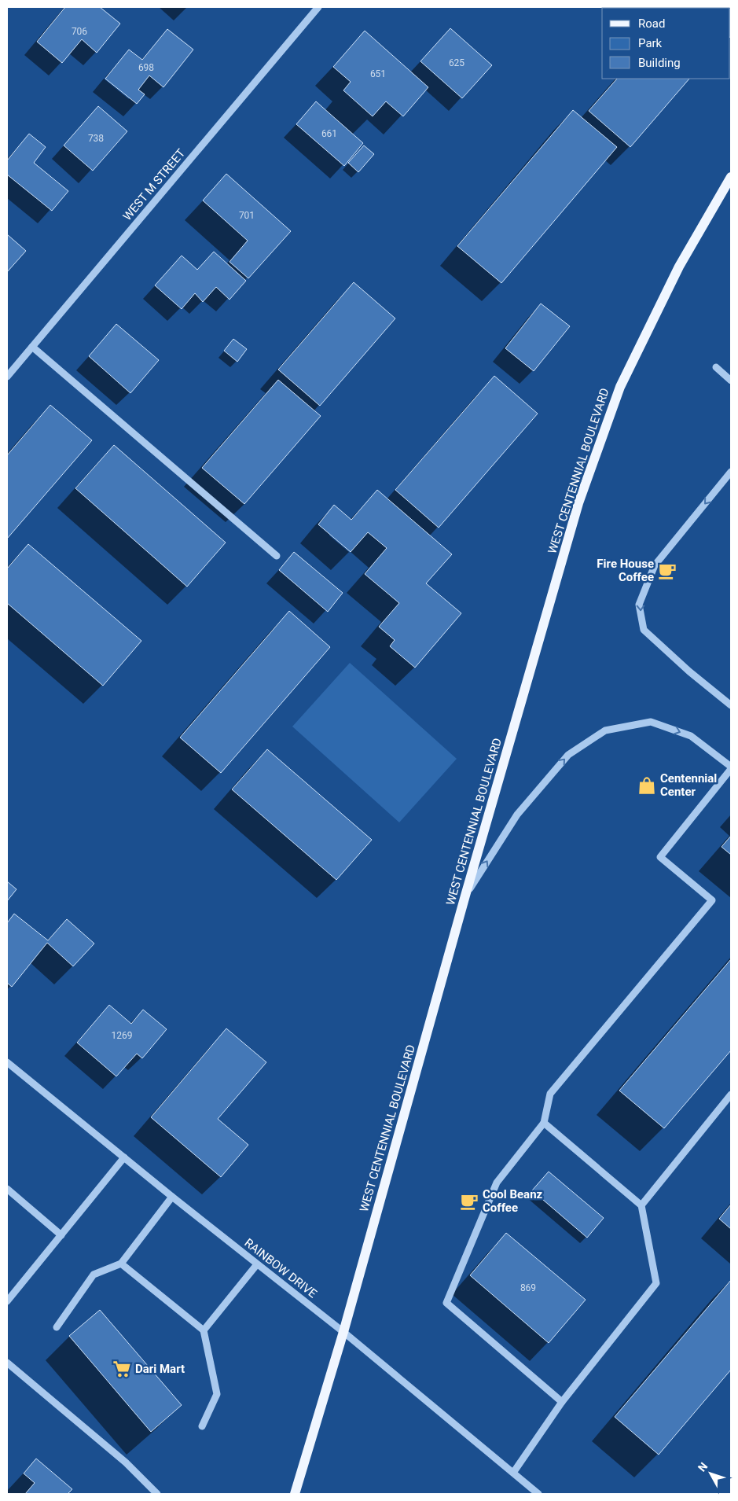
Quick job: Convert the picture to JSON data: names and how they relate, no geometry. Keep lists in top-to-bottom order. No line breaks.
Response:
{"streets":{"main road":["WEST CENTENNIAL BOULEVARD"],"street":["WEST M STREET","RAINBOW DRIVE"]},"crossings":[["WEST CENTENNIAL BOULEVARD","RAINBOW DRIVE"]],"places":{"cafe":["Fire House Coffee","Cool Beanz Coffee"],"shop":["Centennial Center"],"supermarket":["Dari Mart"]},"house_numbers":["706","625","698","651","661","738","701","1269","869"],"legend":["Road","Park","Building"],"north":"top left"}
